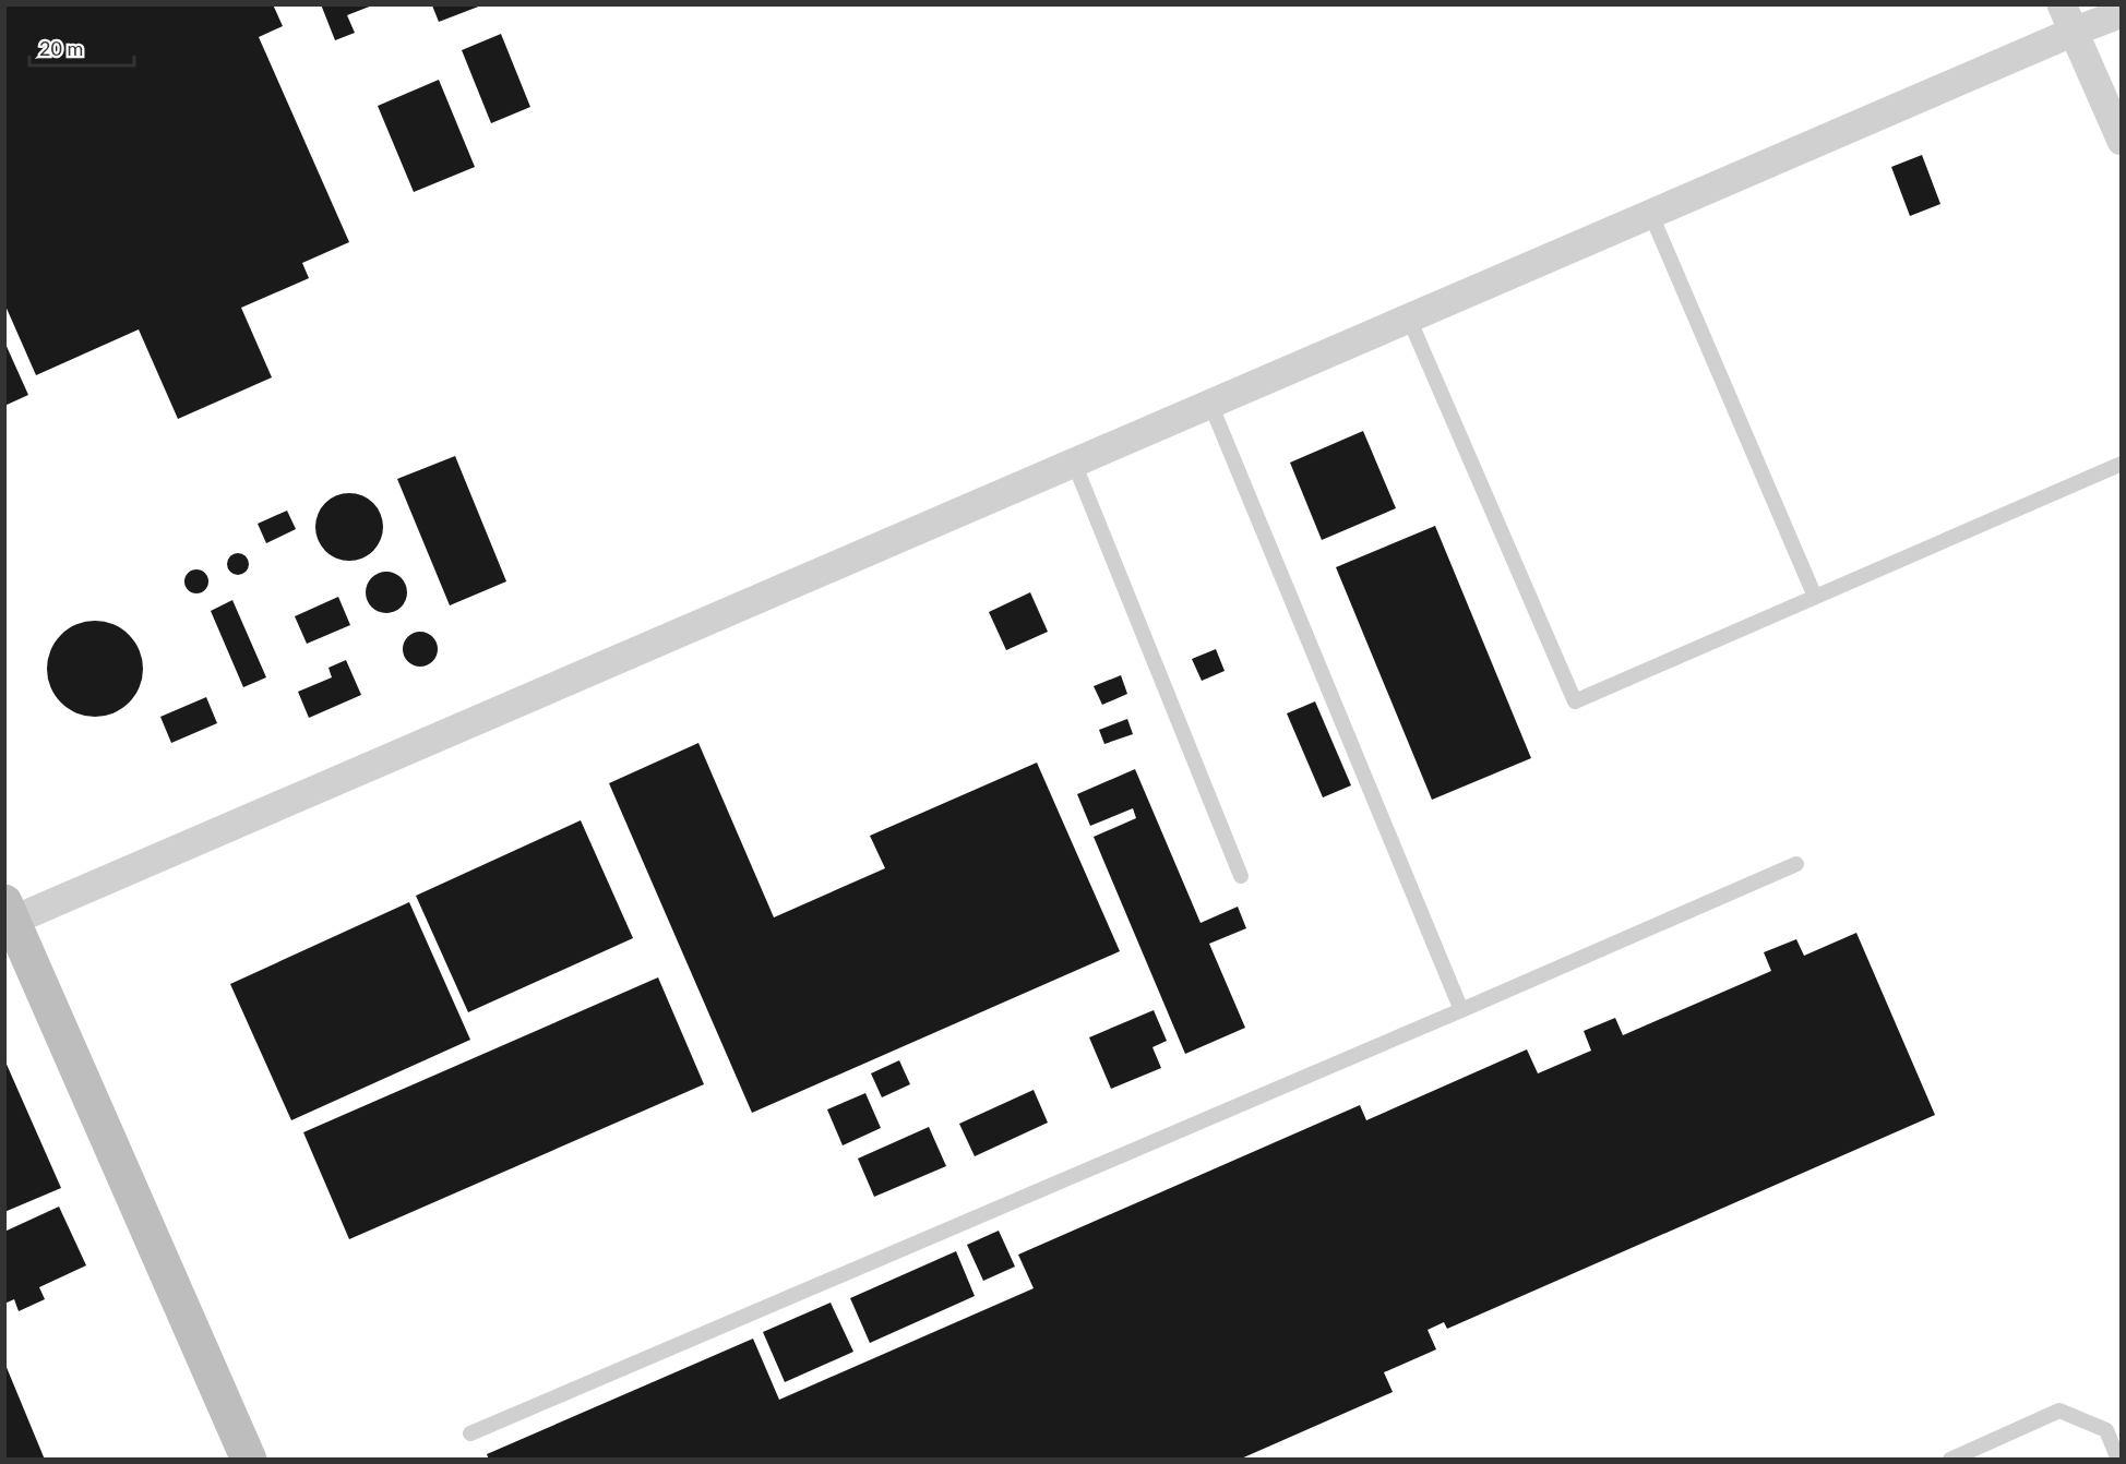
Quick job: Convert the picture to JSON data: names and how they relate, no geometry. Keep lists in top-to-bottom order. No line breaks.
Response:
{"scale_bar":"20 m"}
